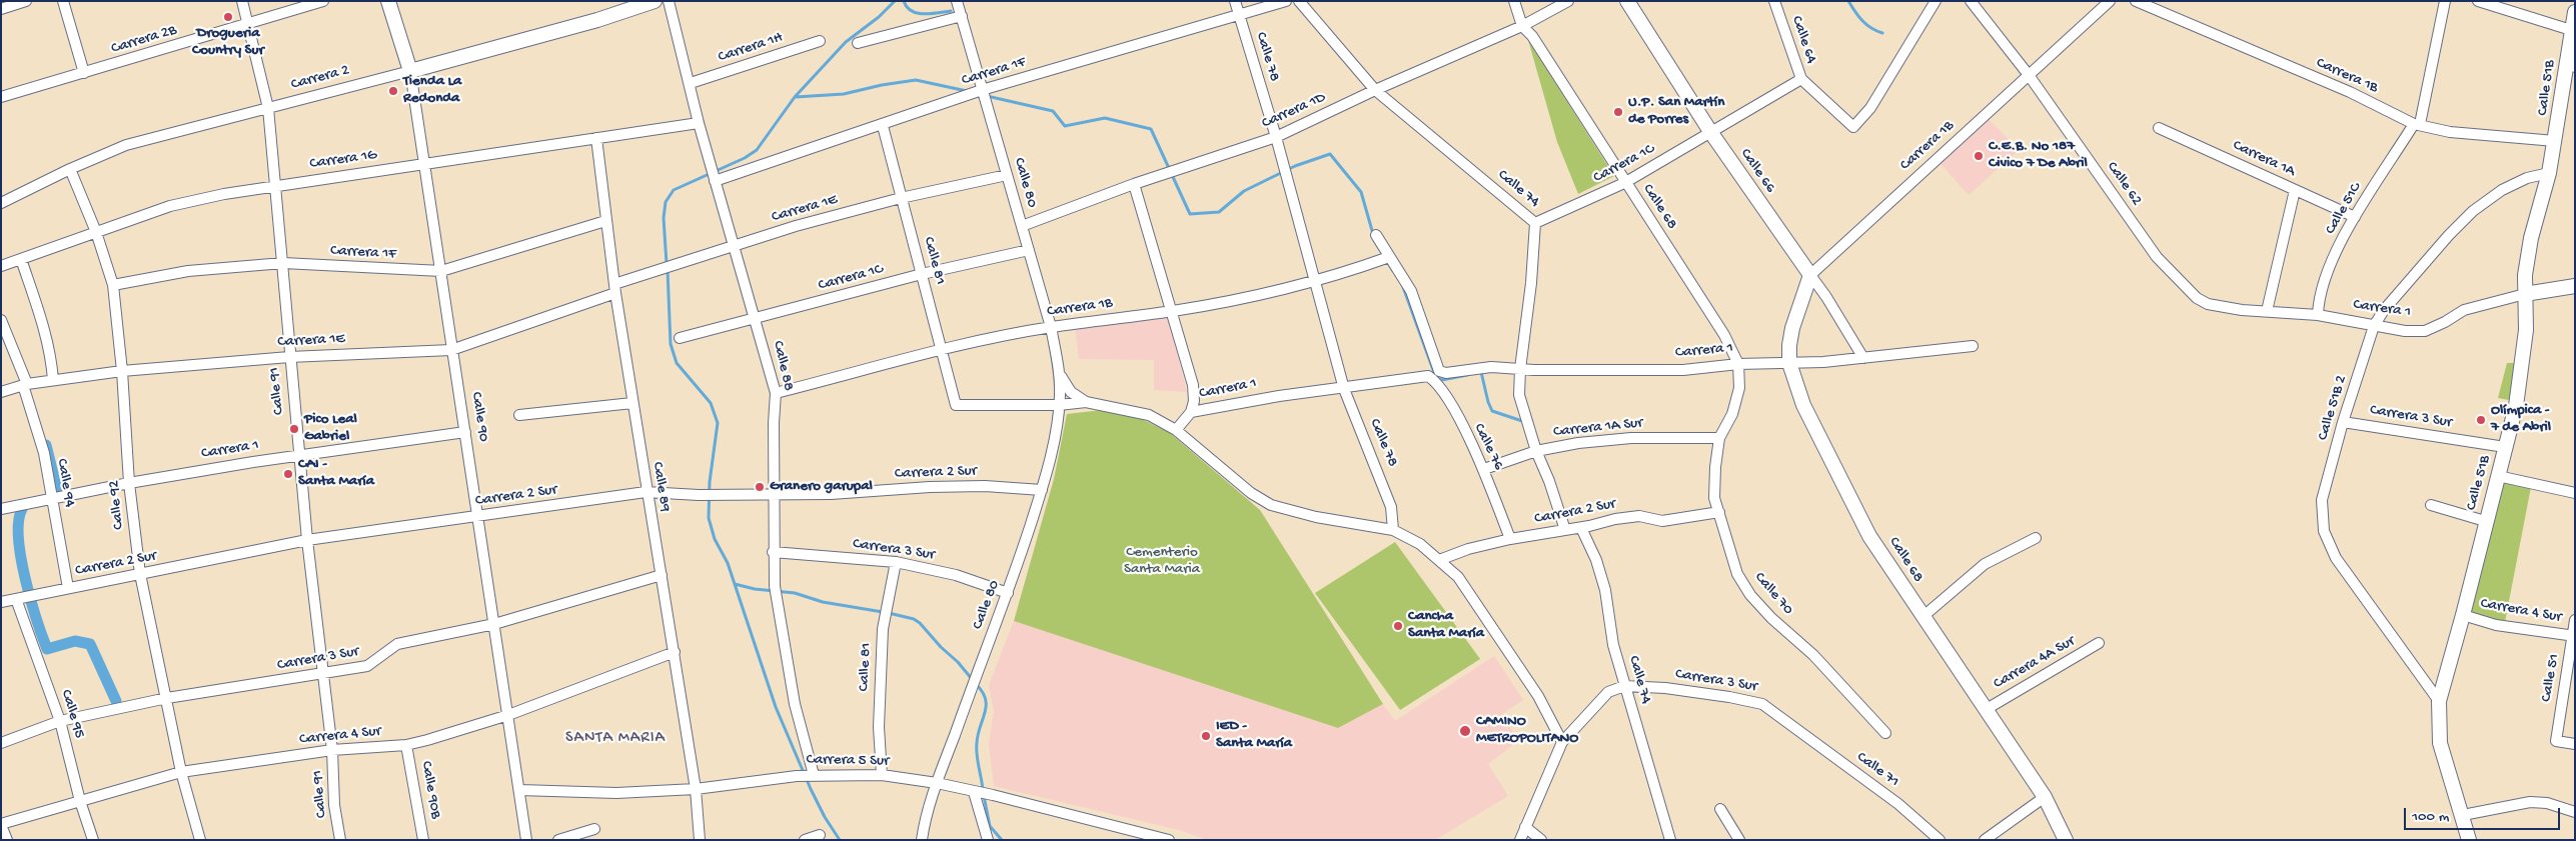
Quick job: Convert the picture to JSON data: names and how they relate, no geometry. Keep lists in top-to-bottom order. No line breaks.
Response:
{"streets":{"street":["Carrera 2B","Calle 64","Carrera 1H","Calle 78","Carrera 1F","Carrera 1B","Carrera 2","Calle 51B","Carrera 1D","Carrera 1A","Carrera 1G","Carrera 1C","Calle 66","Calle 80","Calle 62","Calle 74","Calle 68","Carrera 1E","Calle 51C","Calle 81","Carrera 1","Calle 88","Calle 91","Calle 51B 2","Calle 90","Carrera 3 Sur","Carrera 1A Sur","Calle 76","Carrera 2 Sur","Calle 94","Calle 89","Calle 92","Calle 70","Carrera 4 Sur","Carrera 4A Sur","Calle 51","Calle 95","Carrera 5 Sur","Calle 71","Calle 90B"]},"crossings":[["Carrera 2B","Calle 91"],["Calle 64","Carrera 1C"],["Carrera 1H","Calle 88"],["Calle 78","Carrera 1F"],["Calle 78","Carrera 1B"],["Calle 78","Carrera 1D"],["Calle 78","Carrera 1"],["Carrera 1F","Calle 80"],["Carrera 1F","Calle 81"],["Carrera 1F","Calle 88"],["Carrera 1F","Calle 91"],["Carrera 1F","Calle 90"],["Carrera 1F","Calle 89"],["Carrera 1F","Calle 92"],["Carrera 1B","Calle 51B"],["Carrera 1B","Calle 66"],["Carrera 1B","Calle 80"],["Carrera 1B","Calle 62"],["Carrera 1B","Calle 68"],["Carrera 1B","Calle 51C"],["Carrera 1B","Calle 81"],["Carrera 1B","Carrera 1"],["Carrera 1B","Calle 88"],["Carrera 2","Calle 91"],["Carrera 2","Calle 90"],["Carrera 2","Calle 92"],["Calle 51B","Carrera 1"],["Calle 51B","Calle 51B 2"],["Calle 51B","Carrera 3 Sur"],["Calle 51B","Carrera 4 Sur"],["Carrera 1D","Calle 80"],["Carrera 1D","Calle 74"],["Carrera 1D","Calle 68"],["Carrera 1A","Calle 51C"],["Carrera 1G","Calle 88"],["Carrera 1G","Calle 91"],["Carrera 1G","Calle 90"],["Carrera 1G","Calle 89"],["Carrera 1G","Calle 92"],["Carrera 1C","Calle 66"],["Carrera 1C","Calle 80"],["Carrera 1C","Calle 74"],["Carrera 1C","Calle 68"],["Carrera 1C","Calle 81"],["Carrera 1C","Calle 88"],["Calle 66","Calle 68"],["Calle 66","Carrera 1"],["Calle 80","Carrera 1E"],["Calle 80","Calle 81"],["Calle 80","Carrera 3 Sur"],["Calle 80","Carrera 2 Sur"],["Calle 80","Carrera 5 Sur"],["Calle 62","Carrera 1"],["Calle 74","Carrera 1"],["Calle 74","Carrera 3 Sur"],["Calle 74","Carrera 1A Sur"],["Calle 74","Carrera 2 Sur"],["Calle 68","Carrera 1"],["Calle 68","Carrera 1A Sur"],["Calle 68","Calle 70"],["Calle 68","Carrera 4A Sur"],["Carrera 1E","Calle 81"],["Carrera 1E","Calle 88"],["Carrera 1E","Calle 91"],["Carrera 1E","Calle 90"],["Carrera 1E","Calle 94"],["Carrera 1E","Calle 89"],["Carrera 1E","Calle 92"],["Calle 51C","Carrera 1"],["Calle 81","Carrera 3 Sur"],["Calle 81","Carrera 5 Sur"],["Carrera 1","Calle 91"],["Carrera 1","Calle 51B 2"],["Carrera 1","Calle 90"],["Carrera 1","Calle 76"],["Carrera 1","Calle 94"],["Carrera 1","Calle 92"],["Calle 88","Carrera 3 Sur"],["Calle 88","Carrera 2 Sur"],["Calle 88","Carrera 5 Sur"],["Calle 91","Carrera 3 Sur"],["Calle 91","Carrera 2 Sur"],["Calle 91","Carrera 4 Sur"],["Calle 51B 2","Carrera 3 Sur"],["Calle 90","Carrera 3 Sur"],["Calle 90","Carrera 2 Sur"],["Calle 90","Carrera 4 Sur"],["Calle 90","Carrera 5 Sur"],["Carrera 3 Sur","Calle 89"],["Carrera 3 Sur","Calle 92"],["Carrera 3 Sur","Calle 95"],["Carrera 3 Sur","Calle 71"],["Carrera 1A Sur","Calle 76"],["Carrera 1A Sur","Calle 70"],["Calle 76","Carrera 2 Sur"],["Carrera 2 Sur","Calle 94"],["Carrera 2 Sur","Calle 89"],["Carrera 2 Sur","Calle 92"],["Carrera 2 Sur","Calle 70"],["Carrera 2 Sur","Calle 95"],["Calle 89","Carrera 4 Sur"],["Calle 89","Carrera 5 Sur"],["Calle 92","Carrera 4 Sur"],["Carrera 4 Sur","Calle 51"],["Carrera 4 Sur","Calle 95"],["Carrera 4 Sur","Calle 90B"]],"districts":["SANTA MARIA"],"parks":["Cementerio Santa Maria"],"places":["Drogueria Country Sur","Tienda La Redonda","U.P. San Martín de Porres","C.E.B. No 187 Civico 7 De Abril","Olímpica - 7 de Abril","Pico Leal Gabriel","CAI - Santa María","Granero garupal","Cancha Santa María","CAMINO METROPOLITANO","IED - Santa María"],"scale_bar":"100 m"}
